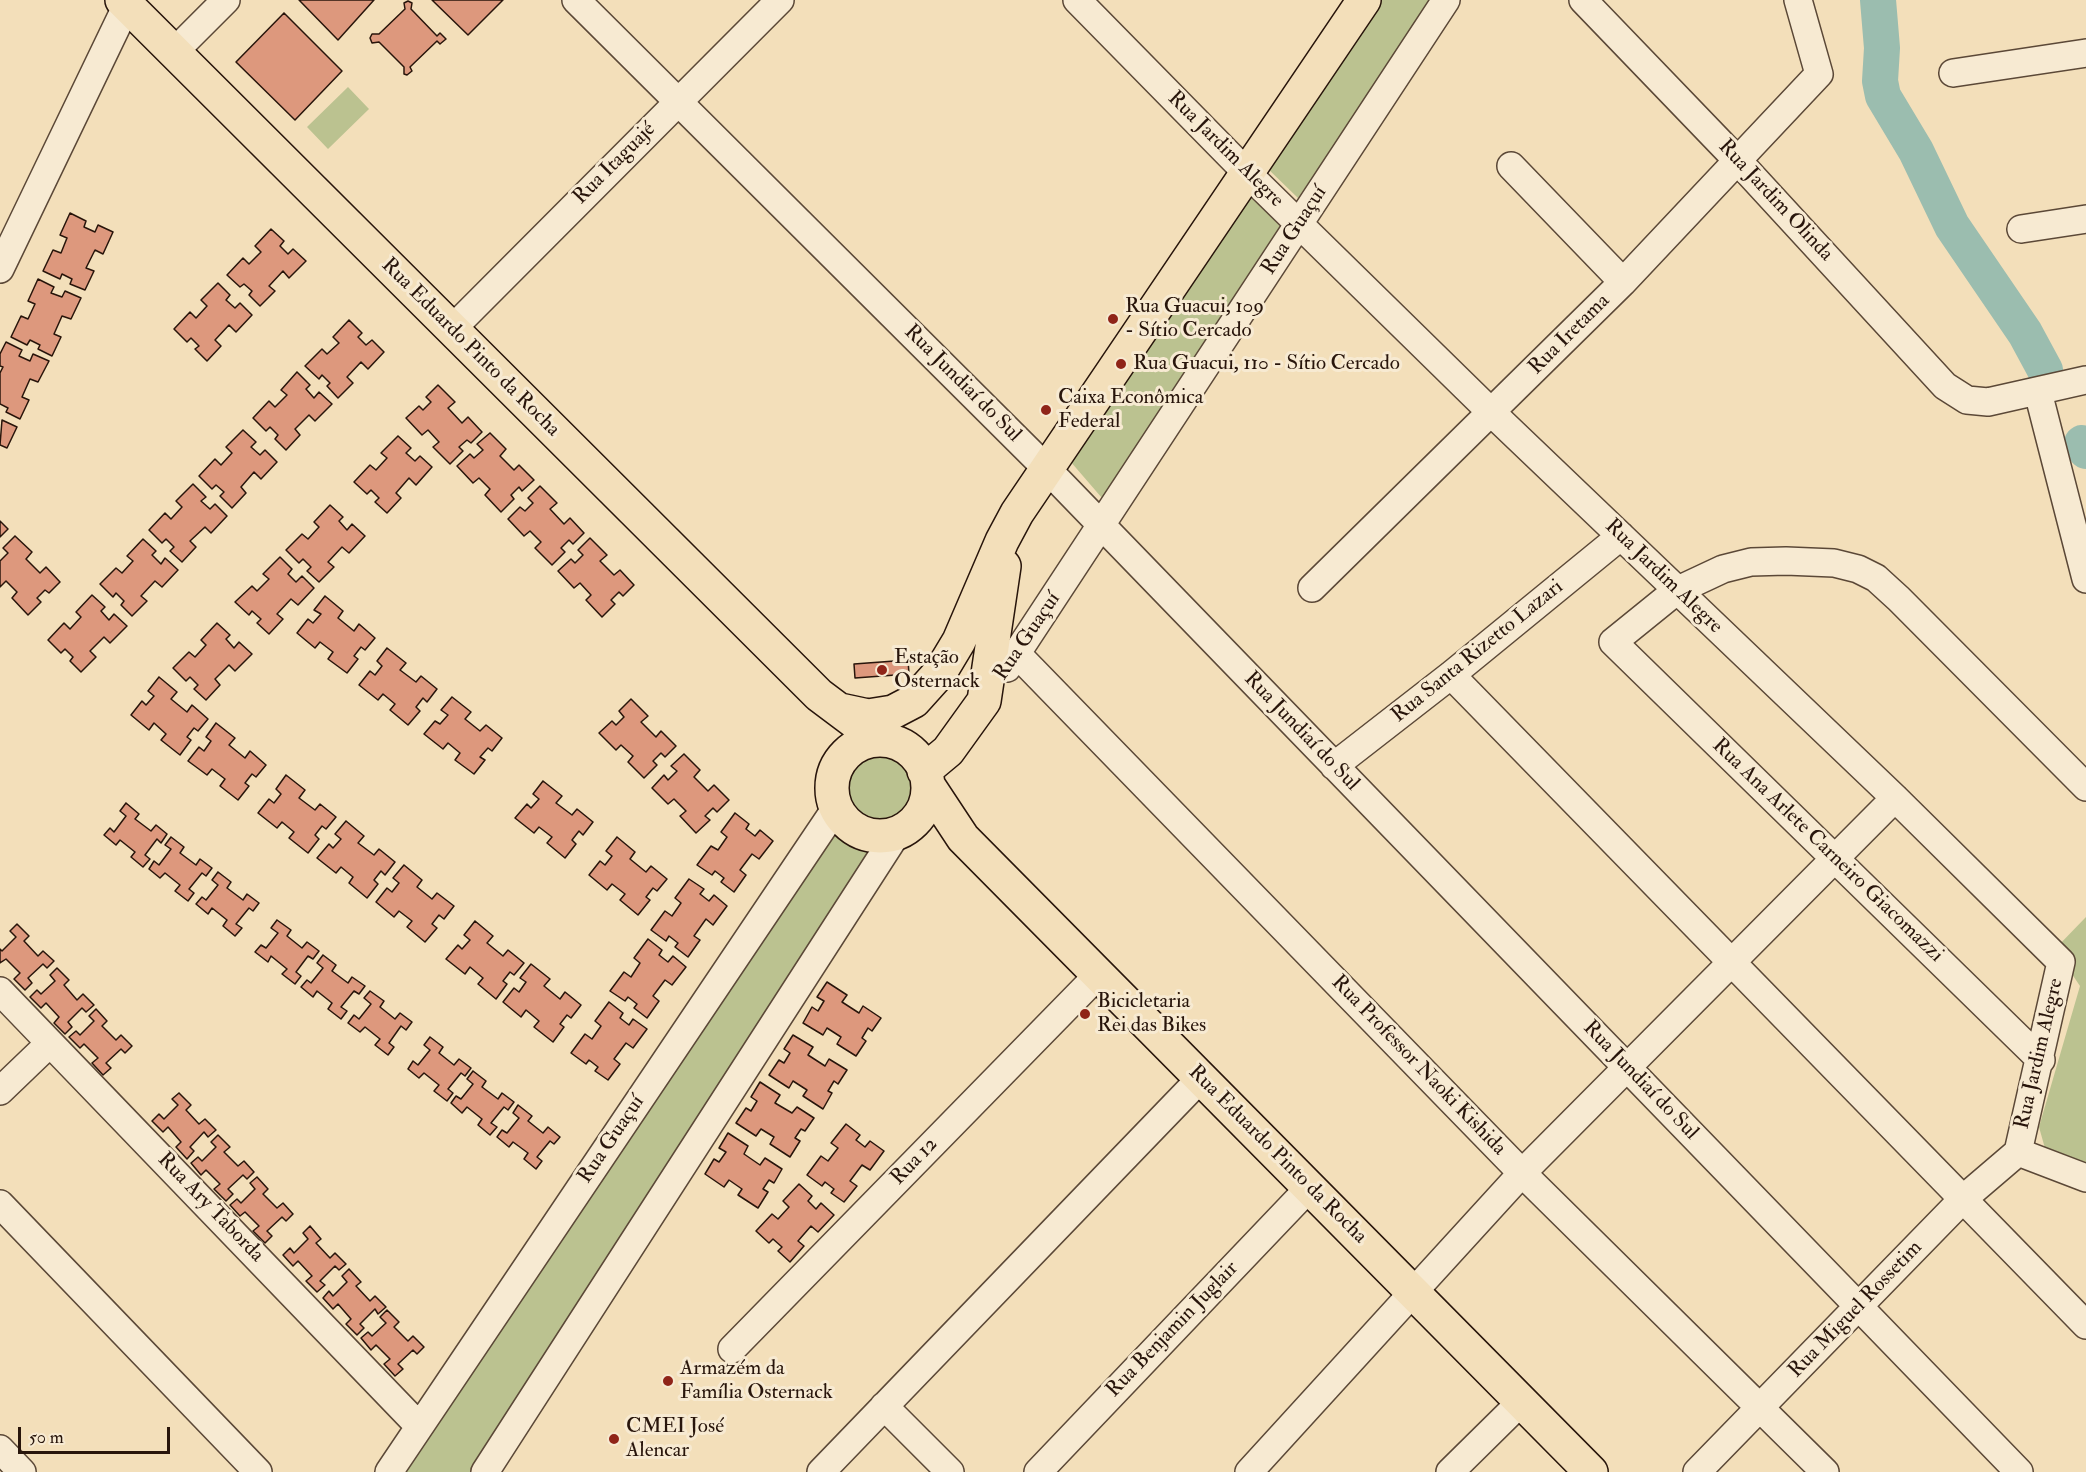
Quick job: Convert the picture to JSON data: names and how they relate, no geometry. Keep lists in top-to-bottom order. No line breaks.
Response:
{"streets":{"main road":["Rua Guaçuí","Rua Eduardo Pinto da Rocha"],"street":["Rua Jardim Alegre","Rua Itaguajé","Rua Jardim Olinda","Rua Iretama","Rua Jundiaí do Sul","Rua Santa Rizetto Lazari","Rua Ana Arlete Carneiro Giacomazzi","Rua Professor Naoki Kishida","Rua 12","Rua Ary Taborda","Rua Miguel Rossetim","Rua Benjamin Juglair"]},"crossings":[["Rua Jardim Alegre","Rua Guaçuí"],["Rua Jardim Alegre","Rua Iretama"],["Rua Jardim Alegre","Rua Santa Rizetto Lazari"],["Rua Jardim Alegre","Rua Ana Arlete Carneiro Giacomazzi"],["Rua Jardim Alegre","Rua Miguel Rossetim"],["Rua Itaguajé","Rua Eduardo Pinto da Rocha"],["Rua Itaguajé","Rua Jundiaí do Sul"],["Rua Jardim Olinda","Rua Iretama"],["Rua Guaçuí","Rua Eduardo Pinto da Rocha"],["Rua Guaçuí","Rua Jundiaí do Sul"],["Rua Guaçuí","Rua Professor Naoki Kishida"],["Rua Guaçuí","Rua Ary Taborda"],["Rua Eduardo Pinto da Rocha","Rua 12"],["Rua Eduardo Pinto da Rocha","Rua Benjamin Juglair"],["Rua Jundiaí do Sul","Rua Santa Rizetto Lazari"],["Rua Jundiaí do Sul","Rua Miguel Rossetim"],["Rua Professor Naoki Kishida","Rua Miguel Rossetim"]],"places":["Rua Guacui, 109 - Sítio Cercado","Rua Guacui, 110 - Sítio Cercado","Caixa Econômica Federal","Estação Osternack","Bicicletaria Rei das Bikes","Armazém da Família Osternack","CMEI José Alencar"],"scale_bar":"50 m"}
